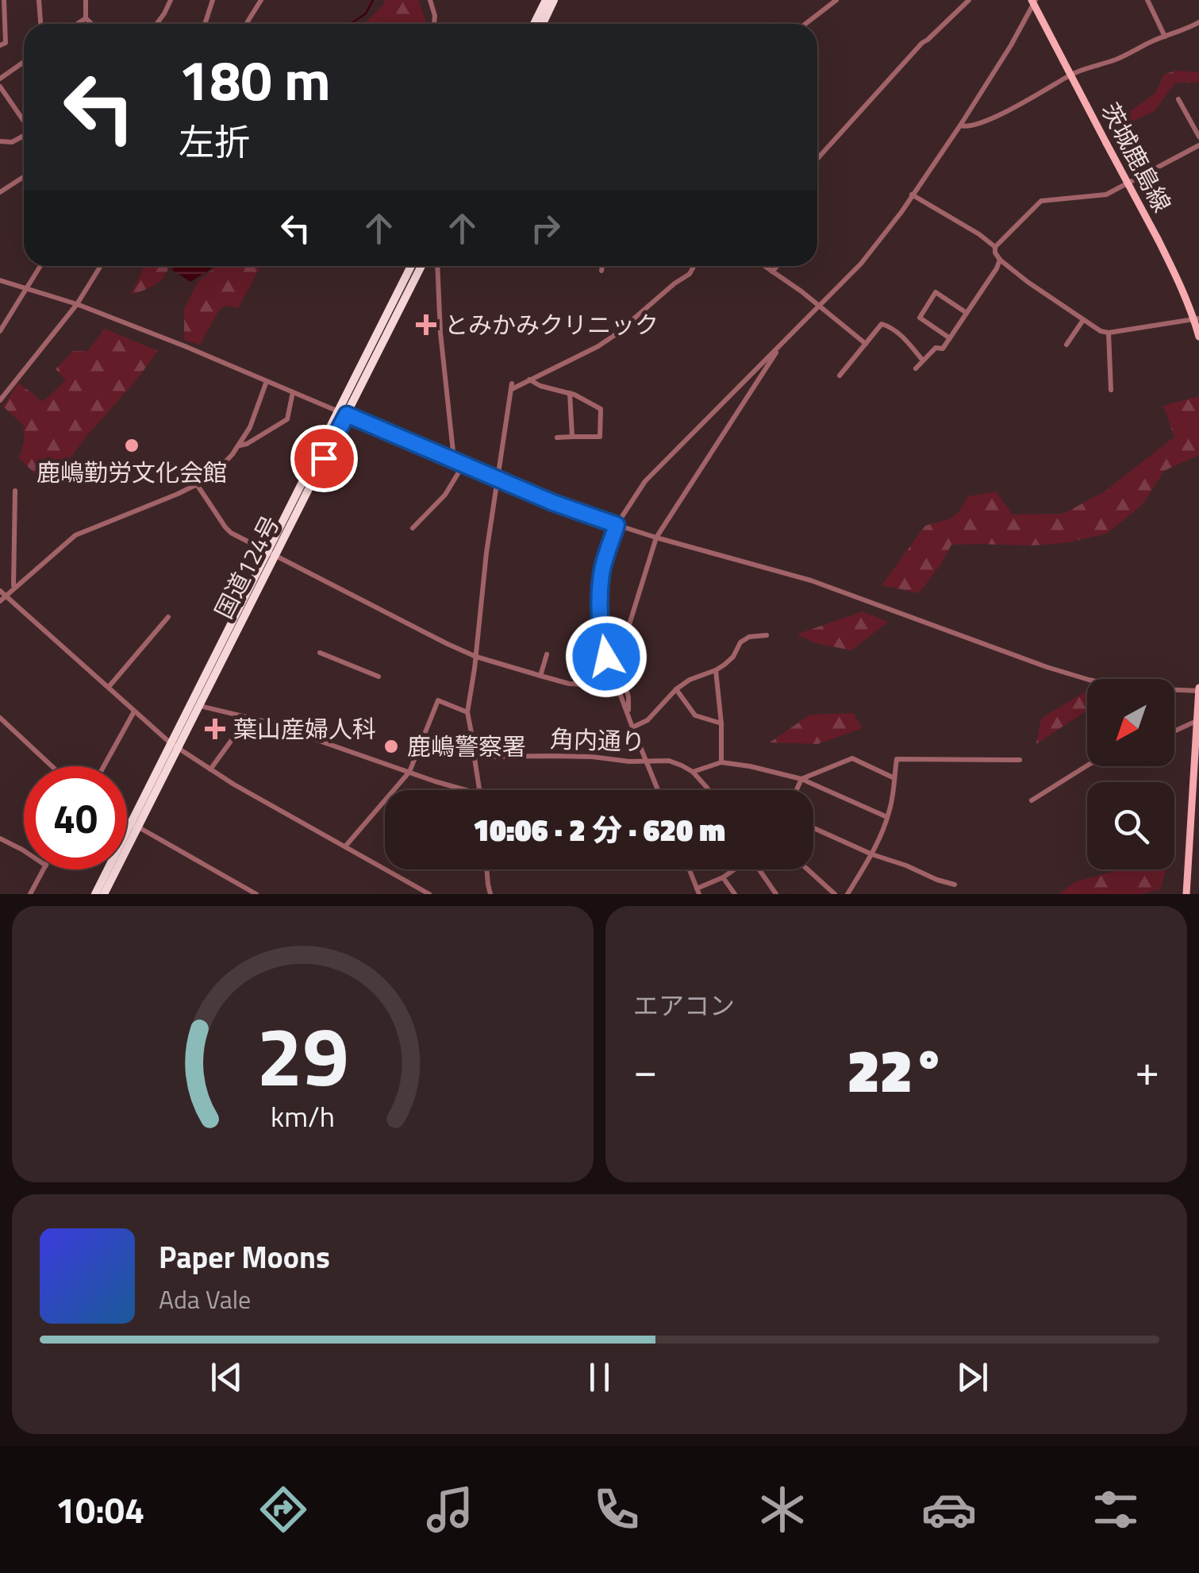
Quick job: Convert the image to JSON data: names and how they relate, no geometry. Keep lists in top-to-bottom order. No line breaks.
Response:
{"streets":{"highway":["国道124号"],"main road":["茨城鹿島線"],"street":["角内通り"]},"places":{"health":["とみかみクリニック","葉山産婦人科"],"other":["鹿嶋勤労文化会館","鹿嶋警察署"]},"north":"bottom left","page":{"turn":["180 m","左折"],"limit":"40","trip":"10:06 · 2 分 · 620 m","tile":"エアコン","heat":["−","22°","+"],"song":["Paper Moons","Ada Vale"],"tabs":"10:04","gauge":["29","km/h"]}}
